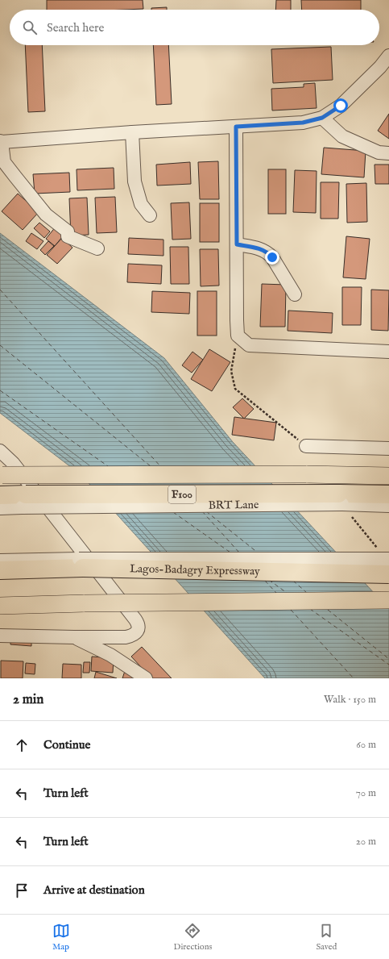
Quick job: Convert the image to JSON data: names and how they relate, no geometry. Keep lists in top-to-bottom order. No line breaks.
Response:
{"streets":{"highway":["F100","Lagos-Badagry Expressway"]},"page":{"search":"Search here","heading":["2 min","Walk · 150 m"],"list":[["Continue","60 m"],["Turn left","70 m"],["Turn left","20 m"],"Arrive at destination"],"nav":["Map","Directions","Saved"]}}
